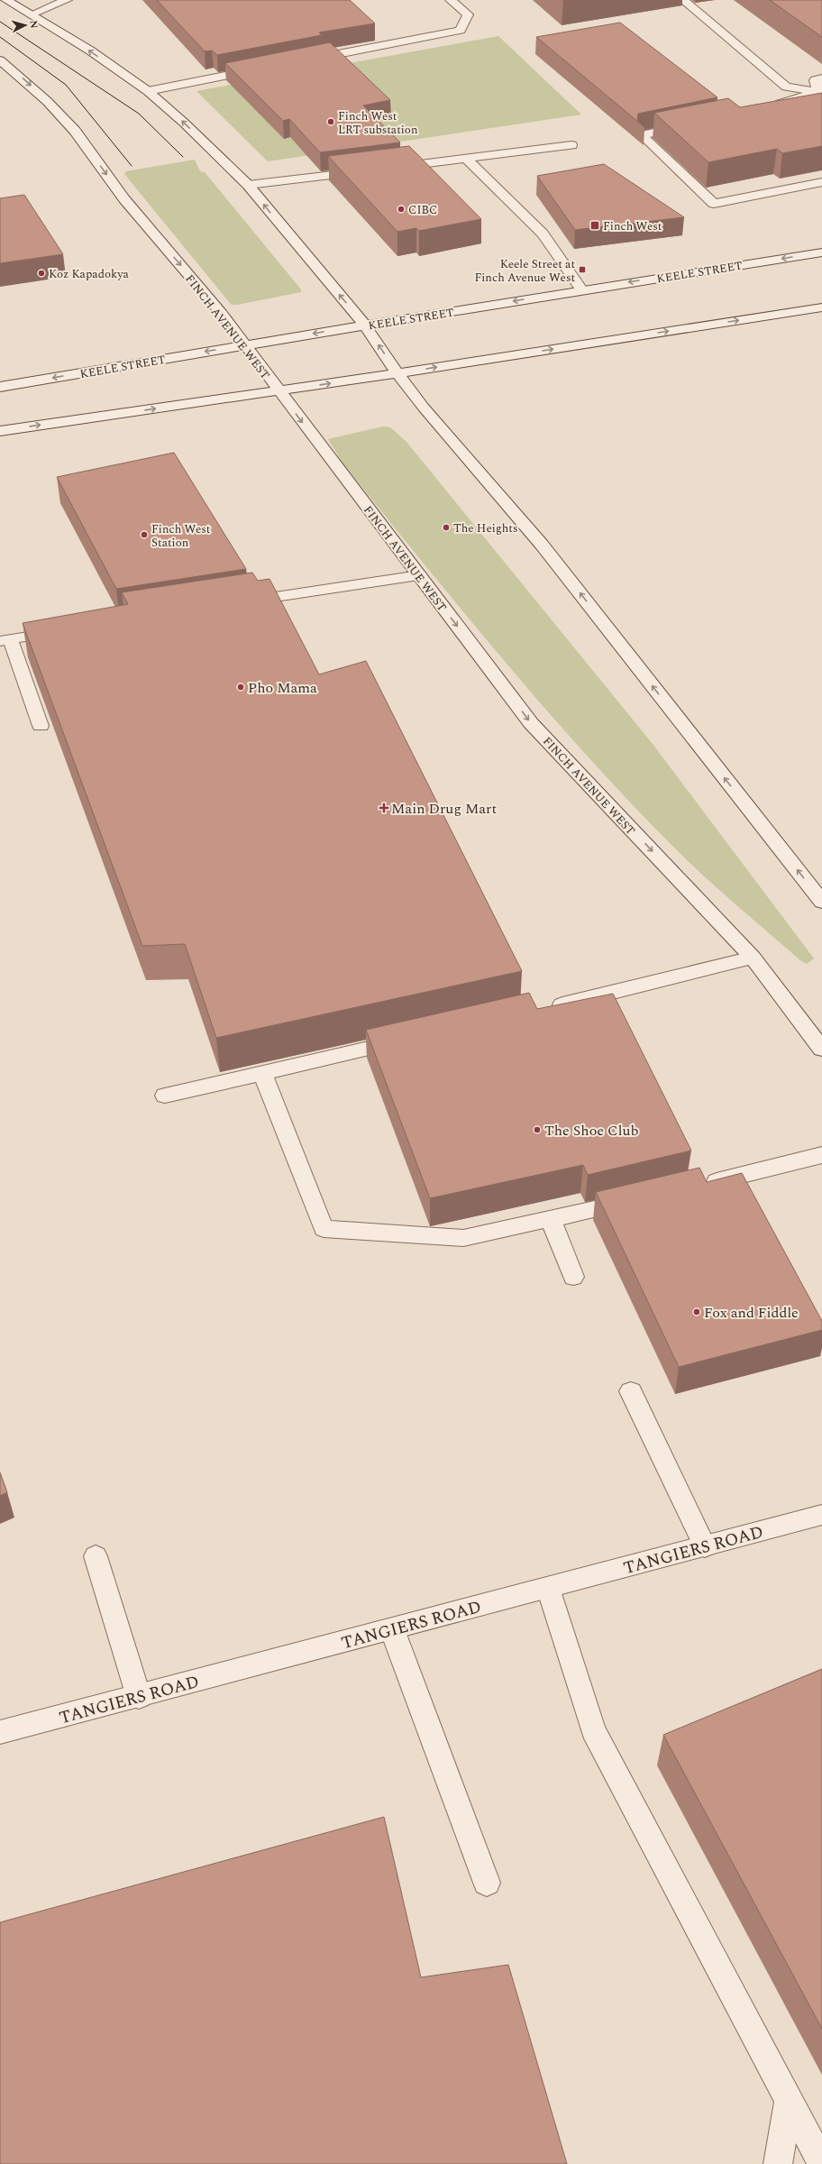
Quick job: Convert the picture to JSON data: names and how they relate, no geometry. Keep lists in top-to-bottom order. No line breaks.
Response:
{"streets":{"main road":["KEELE STREET","FINCH AVENUE WEST","TANGIERS ROAD"]},"crossings":[["KEELE STREET","FINCH AVENUE WEST"]],"places":{"other":["Finch West LRT substation","CIBC","Koz Kapadokya","The Heights","Finch West Station","Pho Mama","The Shoe Club","Fox and Fiddle"],"transit":["Finch West","Keele Street at Finch Avenue West"],"health":["Main Drug Mart"]},"north":"right"}
